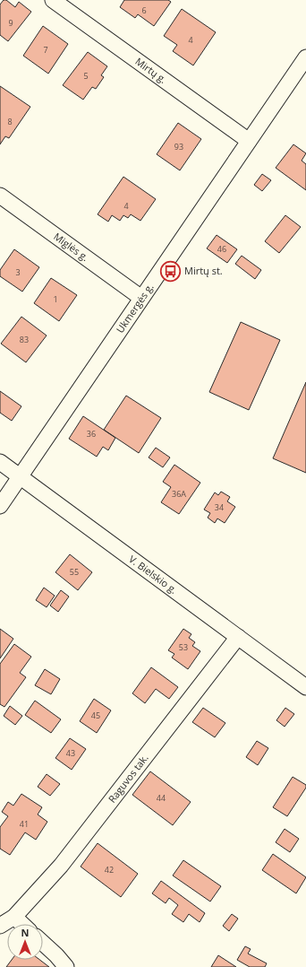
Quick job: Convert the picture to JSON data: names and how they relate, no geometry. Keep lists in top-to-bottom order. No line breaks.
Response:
{"streets":{"street":["Mirtų g.","Miglės g.","Ukmergės g.","V. Bielskio g.","Raguvos tak."]},"crossings":[["Mirtų g.","Ukmergės g."],["Miglės g.","Ukmergės g."],["Ukmergės g.","V. Bielskio g."],["V. Bielskio g.","Raguvos tak."]],"places":{"bus stop":["Mirtų st."]},"house_numbers":["6","9","4","7","5","8","93","4","46","3","1","83","36","36A","34","55","53","45","43","44","41","42"],"north":"top"}
